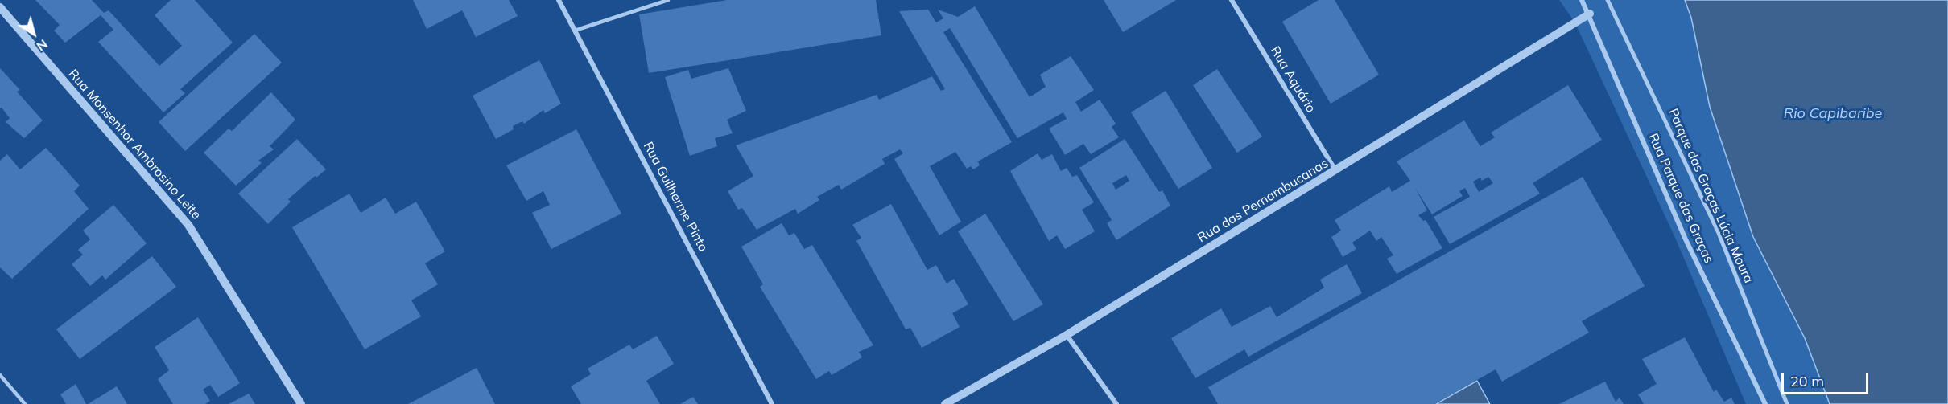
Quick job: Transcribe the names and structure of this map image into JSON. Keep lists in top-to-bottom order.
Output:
{
  "streets": {
    "street": [
      "Rua Aquário",
      "Rua Monsenhor Ambrosino Leite",
      "Parque das Graças Lúcia Moura",
      "Rua Guilherme Pinto",
      "Rua Parque das Graças",
      "Rua das Pernambucanas"
    ]
  },
  "crossings": [
    ["Rua Aquário", "Rua das Pernambucanas"],
    ["Rua Parque das Graças", "Rua das Pernambucanas"]
  ],
  "water": ["Rio Capibaribe"],
  "scale_bar": "20 m",
  "north": "bottom right"
}
